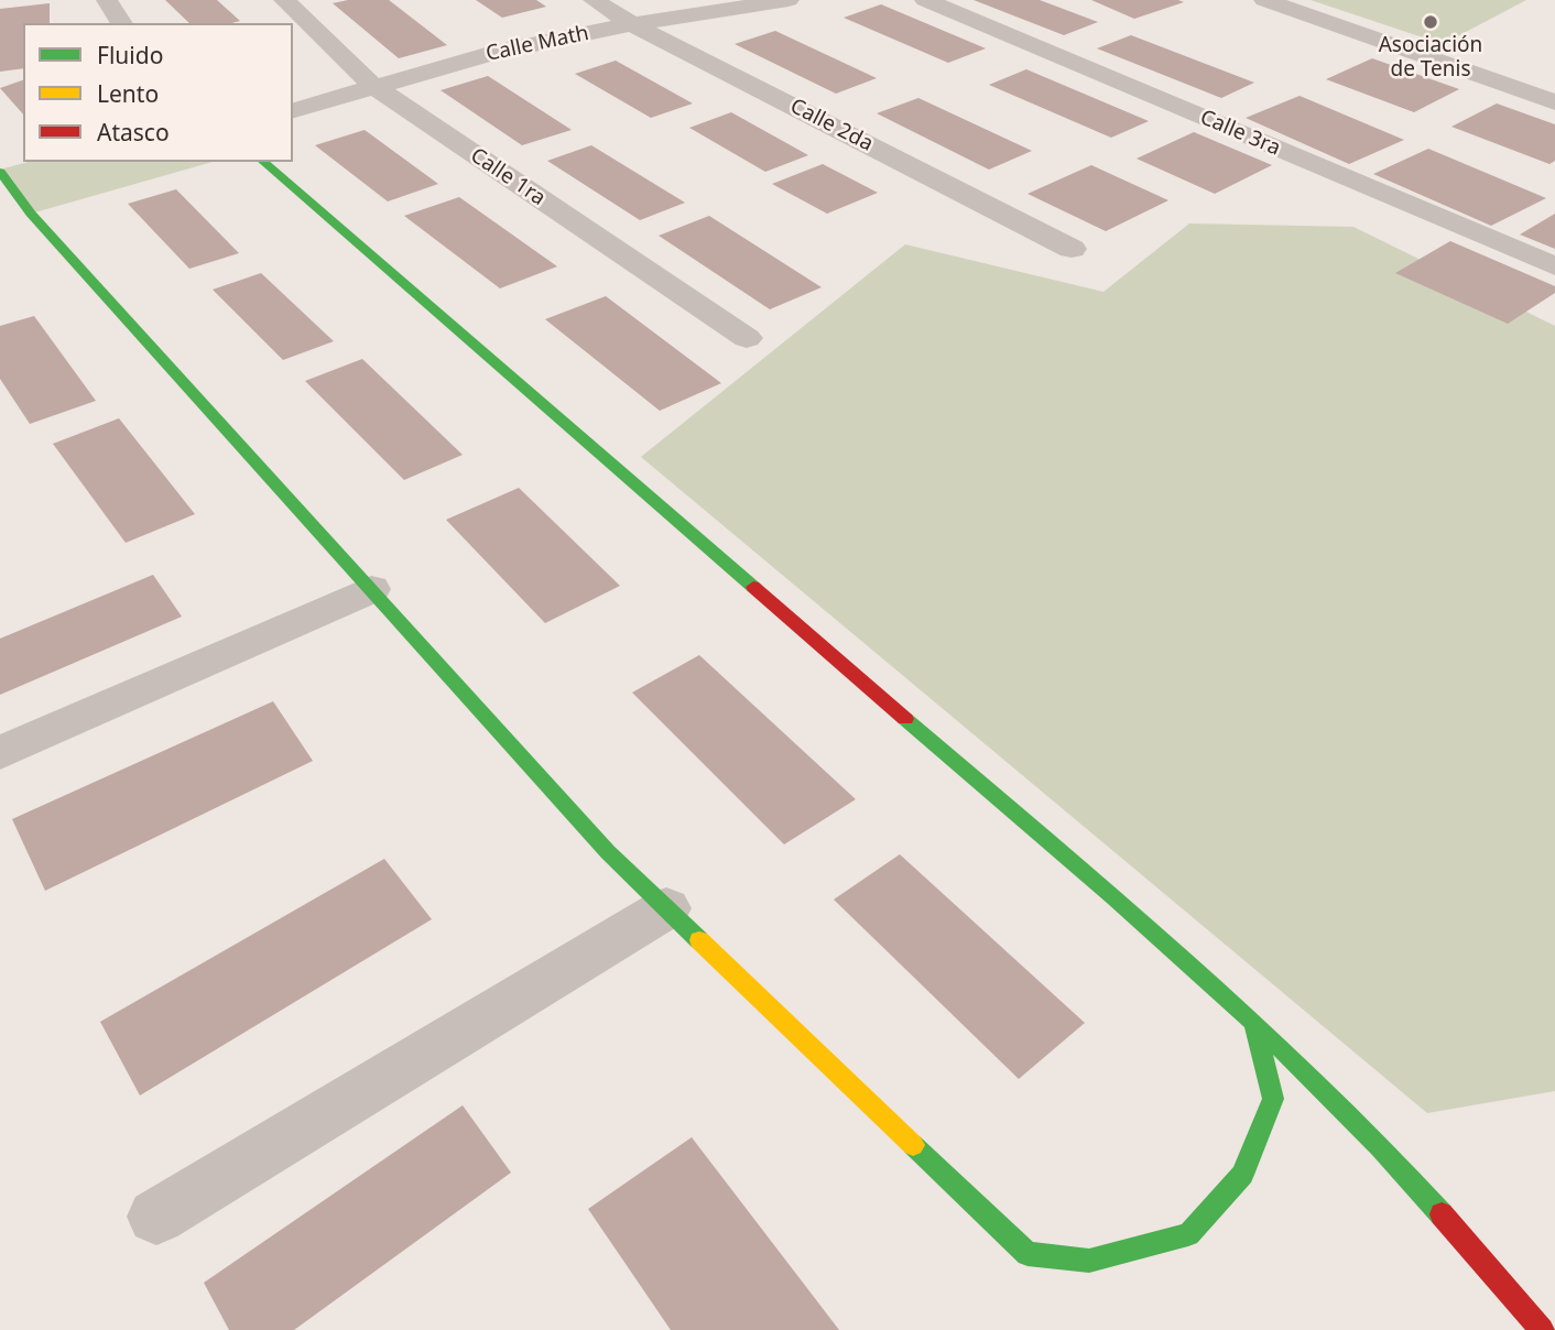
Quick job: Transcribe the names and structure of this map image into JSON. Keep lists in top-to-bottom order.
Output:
{
  "streets": {
    "street": [
      "Calle Math",
      "Calle 2da",
      "Calle 3ra",
      "Calle 1ra"
    ]
  },
  "crossings": [
    ["Calle Math", "Calle 2da"],
    ["Calle Math", "Calle 1ra"]
  ],
  "places": ["Asociación de Tenis"],
  "legend": ["Fluido", "Lento", "Atasco"]
}
